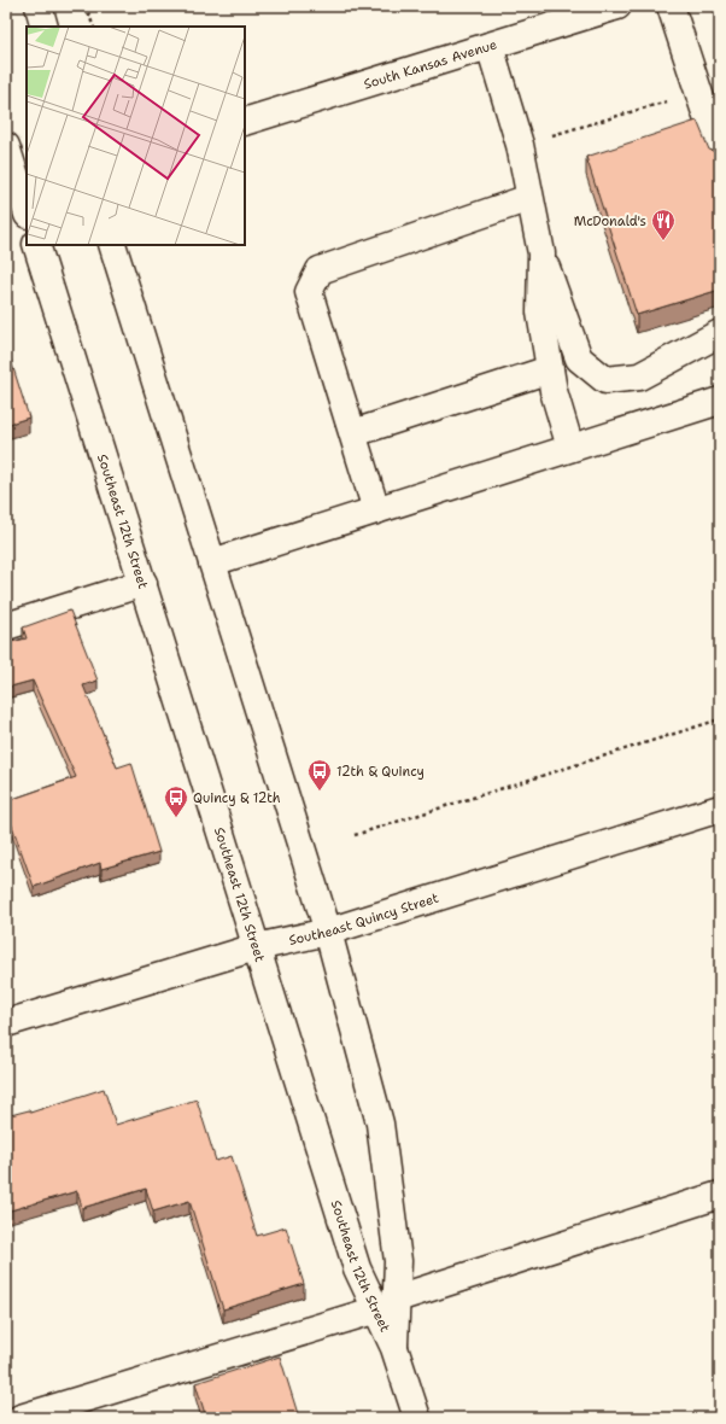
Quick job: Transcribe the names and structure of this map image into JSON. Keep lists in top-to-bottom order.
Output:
{
  "streets": {
    "street": ["South Kansas Avenue", "Southeast 12th Street", "Southeast Quincy Street"]
  },
  "crossings": [
    ["Southeast 12th Street", "Southeast Quincy Street"]
  ],
  "places": {
    "restaurant": ["McDonald's"],
    "bus stop": ["12th & Quincy", "Quincy & 12th"]
  }
}
